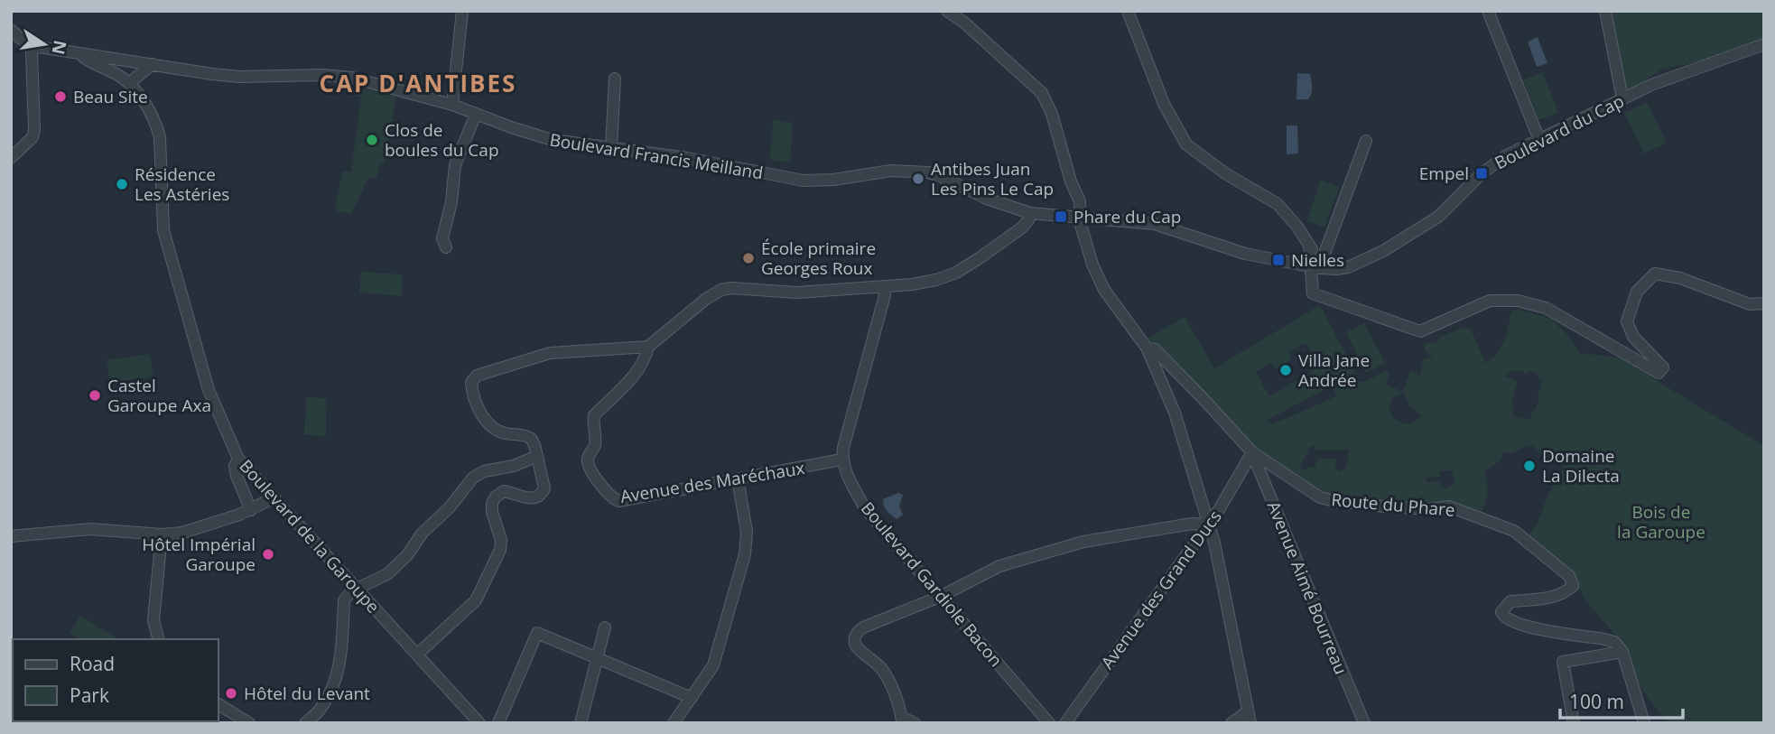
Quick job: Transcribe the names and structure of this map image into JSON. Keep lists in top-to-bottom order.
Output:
{
  "streets": {
    "street": [
      "Boulevard du Cap",
      "Boulevard Francis Meilland",
      "Avenue des Maréchaux",
      "Route du Phare",
      "Boulevard de la Garoupe",
      "Boulevard Gardiole Bacon",
      "Avenue Aimé Bourreau",
      "Avenue des Grand Ducs"
    ]
  },
  "crossings": [
    ["Boulevard du Cap", "Boulevard Francis Meilland"],
    ["Boulevard Francis Meilland", "Boulevard de la Garoupe"],
    ["Avenue des Maréchaux", "Boulevard Gardiole Bacon"],
    ["Route du Phare", "Avenue Aimé Bourreau"],
    ["Route du Phare", "Avenue des Grand Ducs"],
    ["Avenue Aimé Bourreau", "Avenue des Grand Ducs"]
  ],
  "districts": ["CAP D'ANTIBES"],
  "parks": ["Bois de la Garoupe"],
  "places": {
    "other": [
      "Beau Site",
      "Clos de boules du Cap",
      "Antibes Juan Les Pins Le Cap",
      "Résidence Les Astéries",
      "École primaire Georges Roux",
      "Villa Jane Andrée",
      "Castel Garoupe Axa",
      "Domaine La Dilecta",
      "Hôtel Impérial Garoupe",
      "Hôtel du Levant"
    ],
    "transit": ["Empel", "Phare du Cap", "Nielles"]
  },
  "legend": ["Road", "Park"],
  "scale_bar": "100 m",
  "north": "right"
}
